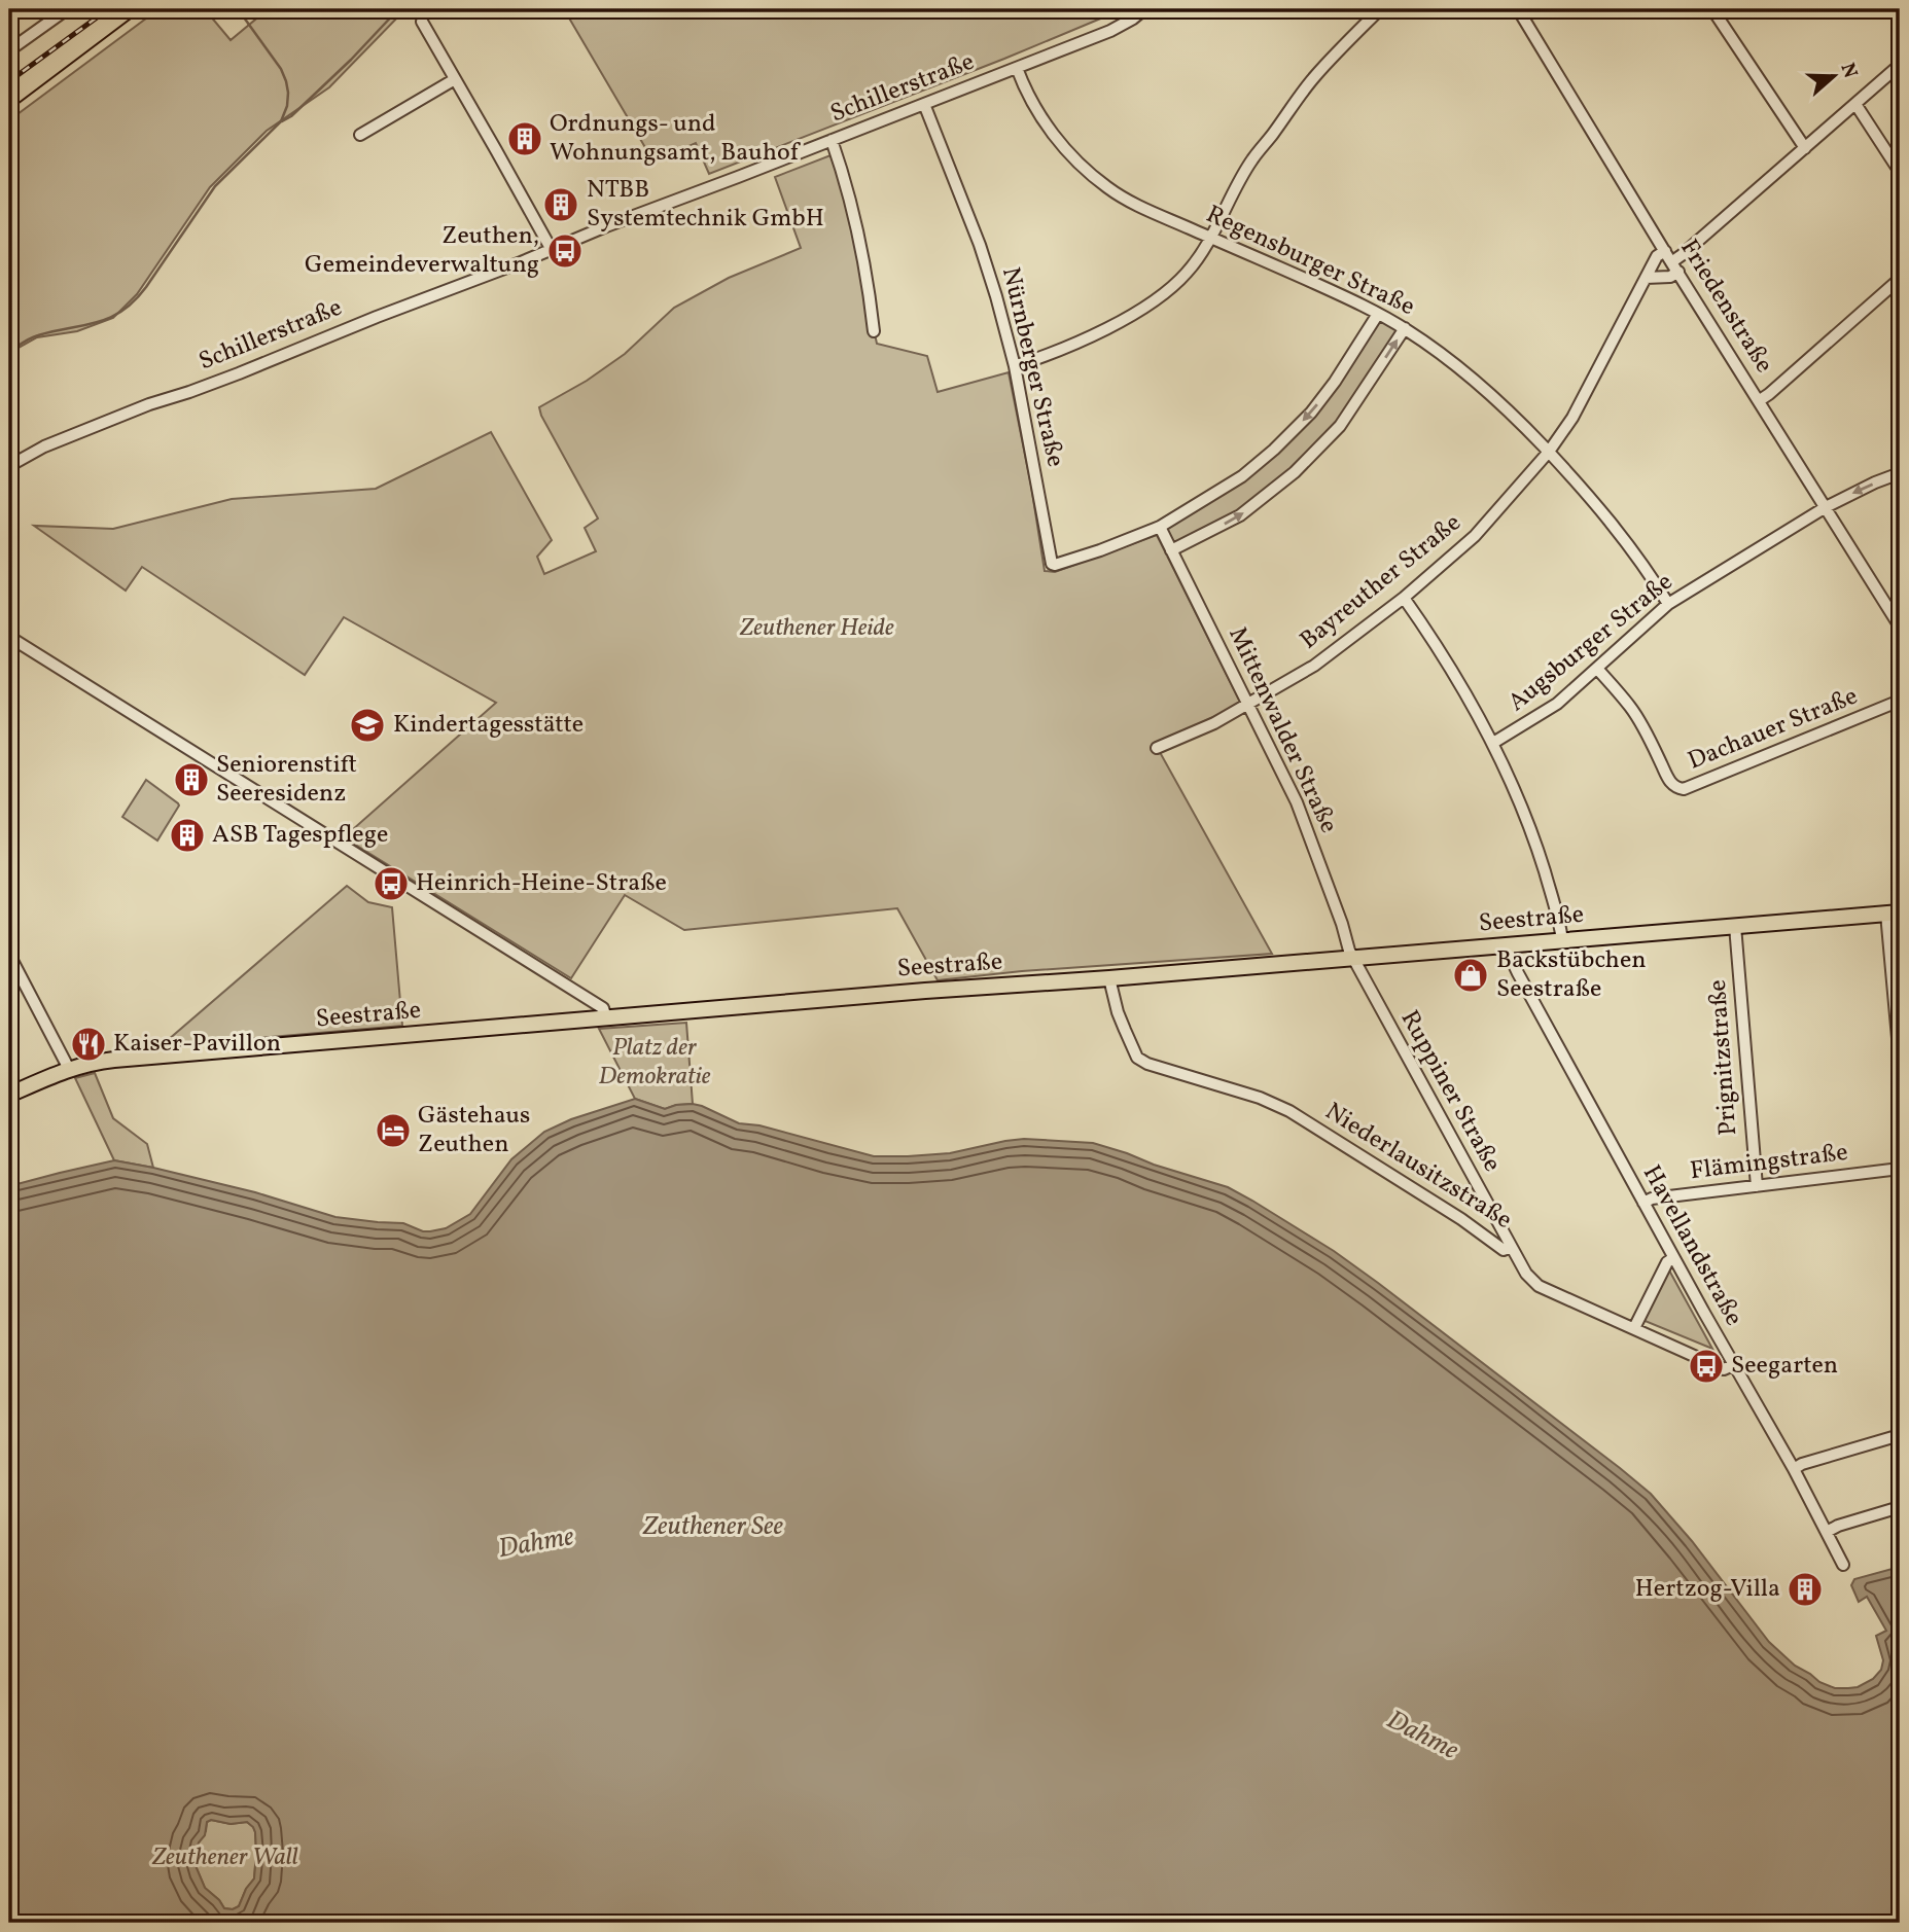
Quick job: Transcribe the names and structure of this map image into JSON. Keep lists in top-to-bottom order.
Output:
{
  "streets": {
    "main road": ["Seestraße"],
    "street": [
      "Schillerstraße",
      "Regensburger Straße",
      "Friedenstraße",
      "Nürnberger Straße",
      "Bayreuther Straße",
      "Augsburger Straße",
      "Dachauer Straße",
      "Mittenwalder Straße",
      "Prignitzstraße",
      "Ruppiner Straße",
      "Flämingstraße",
      "Niederlausitzstraße",
      "Havellandstraße"
    ]
  },
  "crossings": [
    ["Schillerstraße", "Regensburger Straße"],
    ["Schillerstraße", "Nürnberger Straße"],
    ["Regensburger Straße", "Bayreuther Straße"],
    ["Regensburger Straße", "Augsburger Straße"],
    ["Friedenstraße", "Bayreuther Straße"],
    ["Friedenstraße", "Augsburger Straße"],
    ["Nürnberger Straße", "Mittenwalder Straße"],
    ["Bayreuther Straße", "Mittenwalder Straße"],
    ["Augsburger Straße", "Dachauer Straße"],
    ["Mittenwalder Straße", "Seestraße"],
    ["Mittenwalder Straße", "Ruppiner Straße"],
    ["Seestraße", "Prignitzstraße"],
    ["Seestraße", "Ruppiner Straße"],
    ["Seestraße", "Niederlausitzstraße"],
    ["Seestraße", "Havellandstraße"],
    ["Prignitzstraße", "Flämingstraße"],
    ["Ruppiner Straße", "Niederlausitzstraße"],
    ["Flämingstraße", "Havellandstraße"],
    ["Niederlausitzstraße", "Havellandstraße"]
  ],
  "water": ["Zeuthener See", "Dahme"],
  "parks": ["Zeuthener Heide", "Platz der Demokratie", "Zeuthener Wall"],
  "places": {
    "building": [
      "Ordnungs- und Wohnungsamt, Bauhof",
      "NTBB Systemtechnik GmbH",
      "Seniorenstift Seeresidenz",
      "ASB Tagespflege",
      "Hertzog-Villa"
    ],
    "bus stop": ["Zeuthen, Gemeindeverwaltung", "Heinrich-Heine-Straße", "Seegarten"],
    "school or university": ["Kindertagesstätte"],
    "shop": ["Backstübchen Seestraße"],
    "restaurant": ["Kaiser-Pavillon"],
    "hotel": ["Gästehaus Zeuthen"]
  },
  "north": "right"
}
